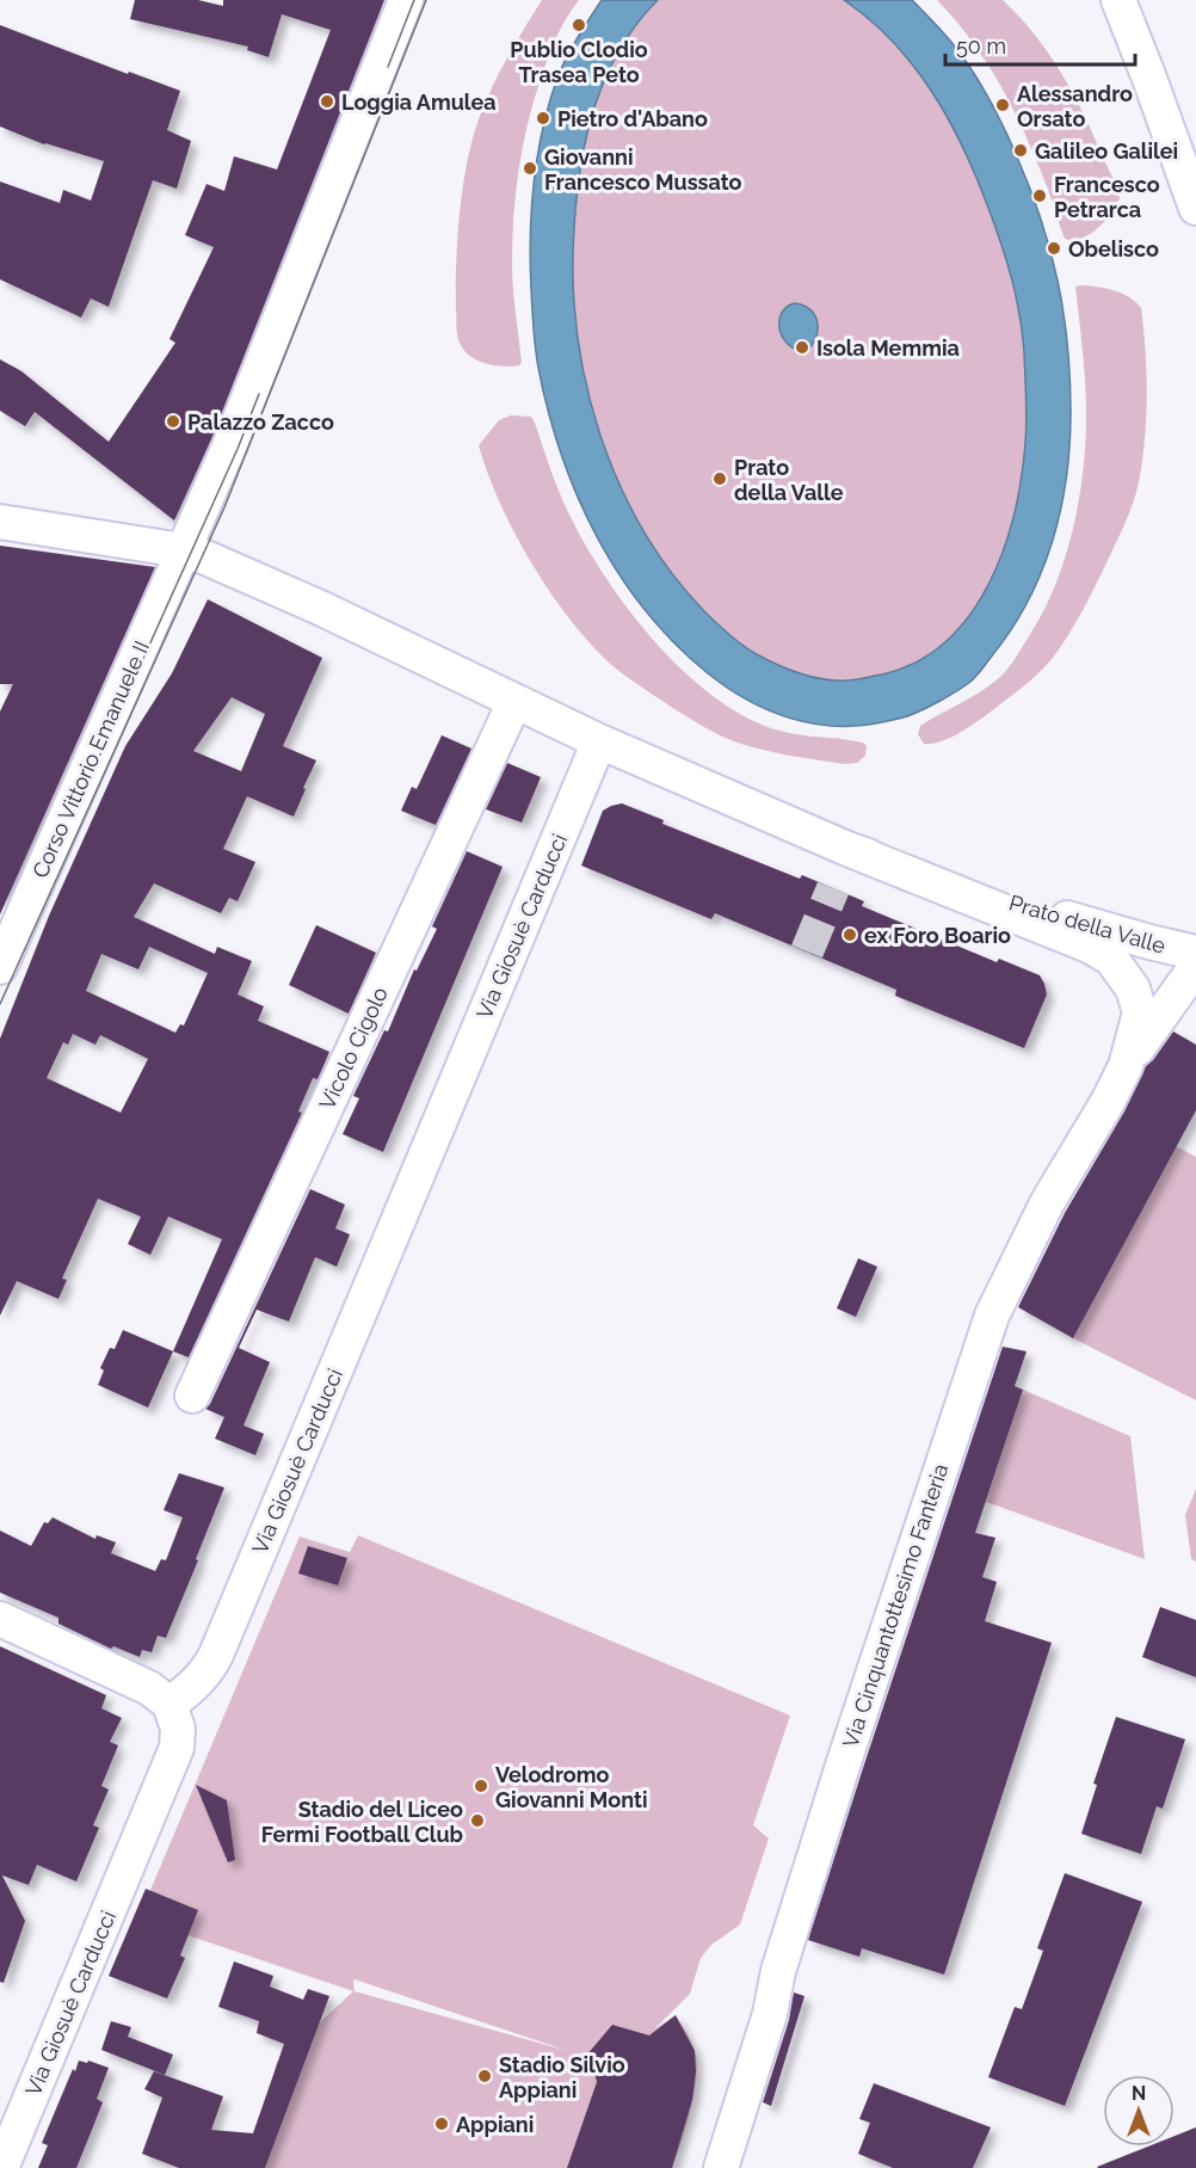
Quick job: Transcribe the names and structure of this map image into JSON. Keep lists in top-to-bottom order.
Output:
{
  "streets": {
    "street": [
      "Corso Vittorio Emanuele II",
      "Prato della Valle",
      "Via Giosuè Carducci",
      "Vicolo Cigolo",
      "Via Cinquantottesimo Fanteria"
    ]
  },
  "crossings": [
    ["Corso Vittorio Emanuele II", "Prato della Valle"],
    ["Prato della Valle", "Via Giosuè Carducci"],
    ["Prato della Valle", "Vicolo Cigolo"],
    ["Prato della Valle", "Via Cinquantottesimo Fanteria"]
  ],
  "places": [
    "Publio Clodio Trasea Peto",
    "Loggia Amulea",
    "Alessandro Orsato",
    "Pietro d'Abano",
    "Galileo Galilei",
    "Giovanni Francesco Mussato",
    "Francesco Petrarca",
    "Obelisco",
    "Isola Memmia",
    "Palazzo Zacco",
    "Prato della Valle",
    "ex Foro Boario",
    "Velodromo Giovanni Monti",
    "Stadio del Liceo Fermi Football Club",
    "Stadio Silvio Appiani",
    "Appiani"
  ],
  "scale_bar": "50 m",
  "north": "top"
}
